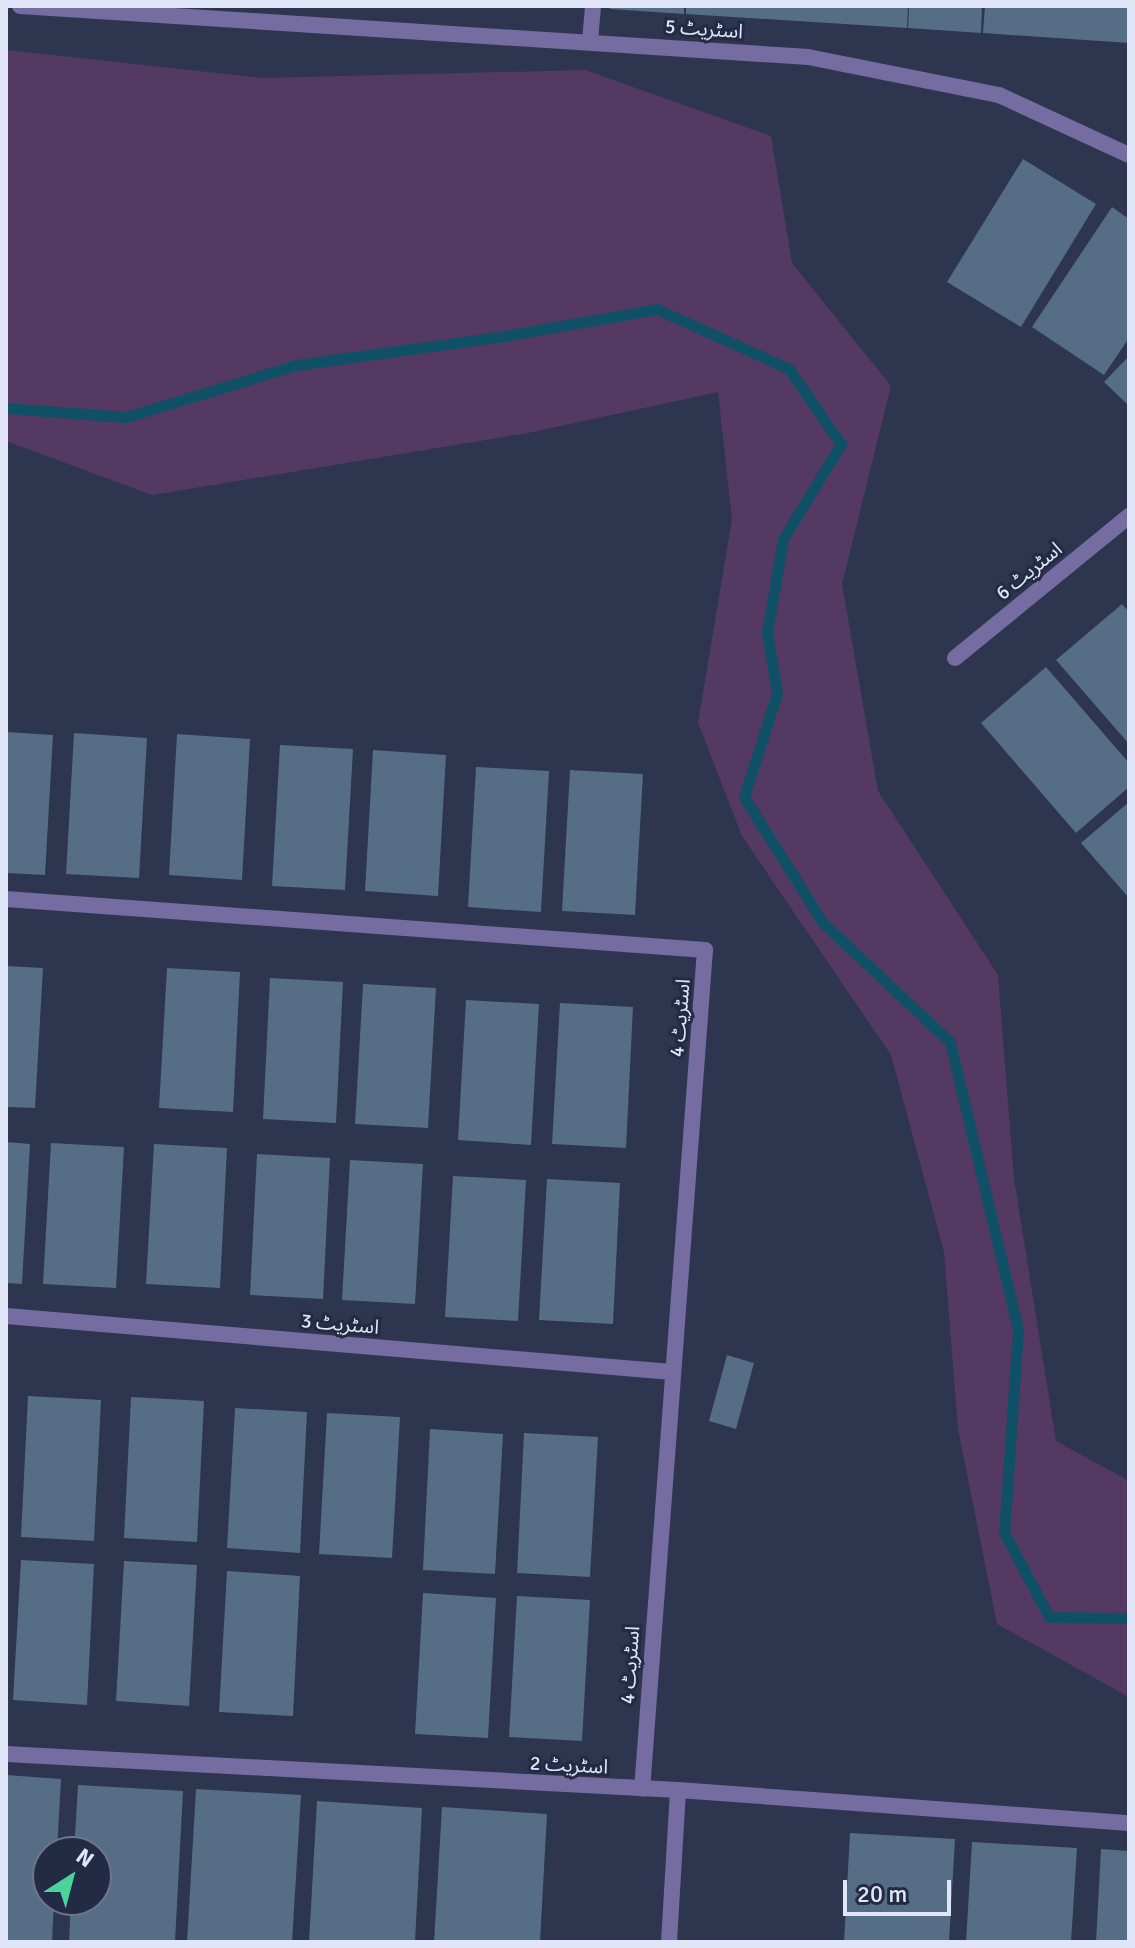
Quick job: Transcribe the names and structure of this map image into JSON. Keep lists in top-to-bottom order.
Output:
{
  "streets": {
    "street": [
      "اسٹریٹ 5",
      "اسٹریٹ 6",
      "اسٹریٹ 4",
      "اسٹریٹ 3",
      "اسٹریٹ 2"
    ]
  },
  "crossings": [
    ["اسٹریٹ 4", "اسٹریٹ 3"],
    ["اسٹریٹ 4", "اسٹریٹ 2"]
  ],
  "scale_bar": "20 m",
  "north": "top right"
}
